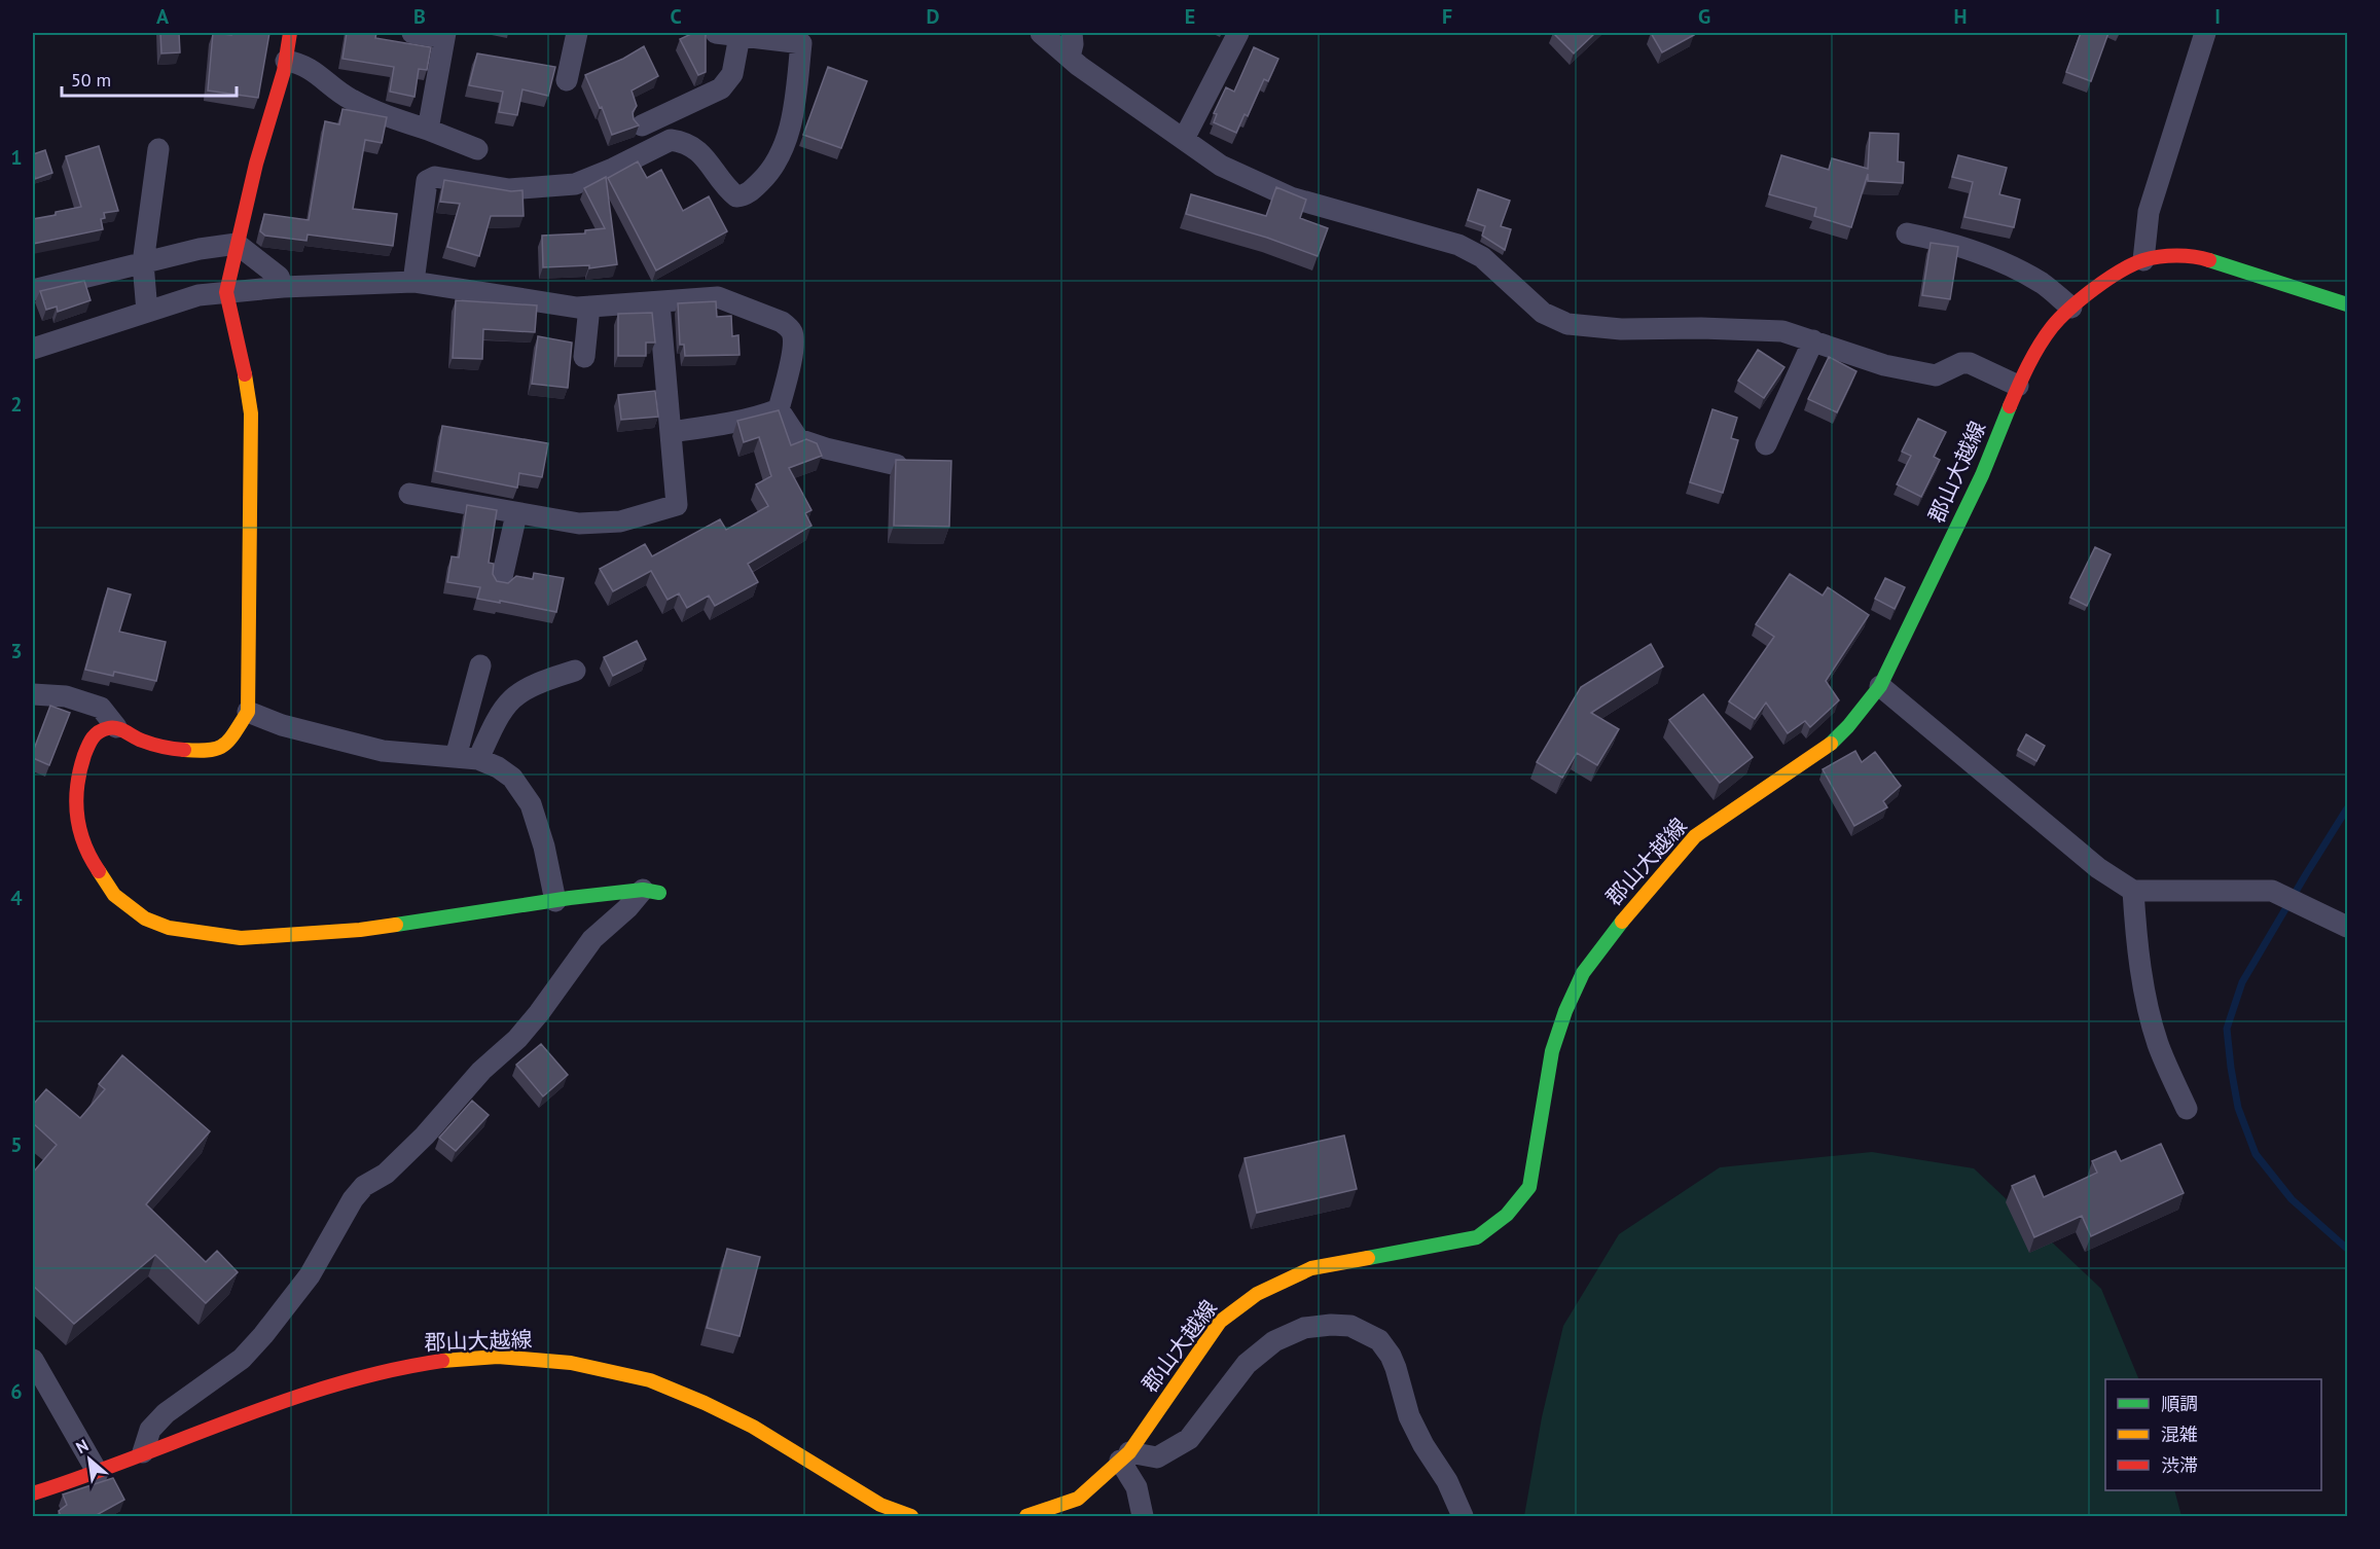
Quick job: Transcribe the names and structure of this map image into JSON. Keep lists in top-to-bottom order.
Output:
{
  "streets": {
    "main road": ["郡山大越線"]
  },
  "legend": ["順調", "混雑", "渋滞"],
  "scale_bar": "50 m",
  "north": "top left",
  "grid": {
    "columns": [
      "A",
      "B",
      "C",
      "D",
      "E",
      "F",
      "G",
      "H",
      "I"
    ],
    "rows": [
      "1",
      "2",
      "3",
      "4",
      "5",
      "6"
    ]
  }
}
